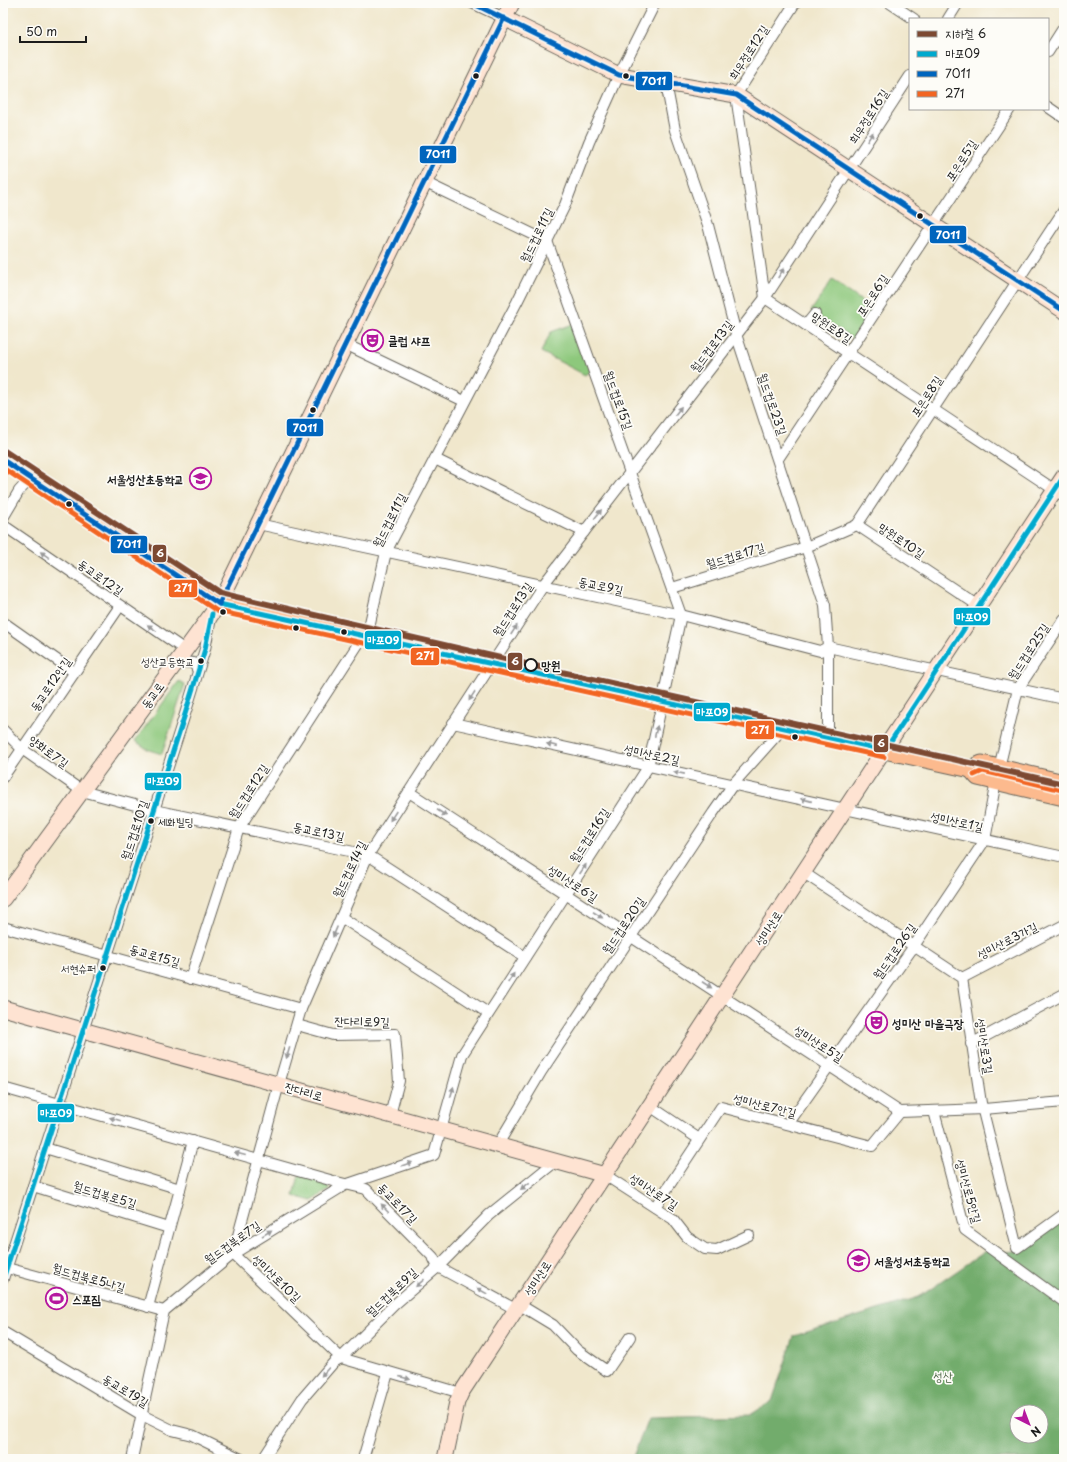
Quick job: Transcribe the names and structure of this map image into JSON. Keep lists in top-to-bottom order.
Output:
{
  "streets": {
    "street": [
      "희우정로12길",
      "희우정로16길",
      "포은로5길",
      "월드컵로11길",
      "포은로6길",
      "망원로8길",
      "월드컵로13길",
      "포은로8길",
      "월드컵로15길",
      "월드컵로23길",
      "망원로10길",
      "월드컵로17길",
      "동교로12길",
      "동교로9길",
      "월드컵로25길",
      "동교로12안길",
      "동교로",
      "양화로7길",
      "성미산로2길",
      "월드컵로12길",
      "성미산로1길",
      "월드컵로10길",
      "동교로13길",
      "월드컵로16길",
      "월드컵로14길",
      "성미산로6길",
      "월드컵로20길",
      "성미산로",
      "성미산로3가길",
      "월드컵로26길",
      "동교로15길",
      "잔다리로9길",
      "성미산로5길",
      "성미산로3길",
      "잔다리로",
      "성미산로7안길",
      "성미산로7길",
      "성미산로5안길",
      "월드컵북로5길",
      "동교로17길",
      "월드컵북로7길",
      "월드컵북로5나길",
      "성미산로10길",
      "월드컵북로9길",
      "동교로19길"
    ]
  },
  "crossings": [
    ["희우정로16길", "월드컵로13길"],
    ["포은로5길", "포은로6길"],
    ["월드컵로11길", "월드컵로15길"],
    ["월드컵로11길", "동교로9길"],
    ["월드컵로11길", "월드컵로12길"],
    ["포은로6길", "망원로8길"],
    ["포은로6길", "월드컵로23길"],
    ["망원로8길", "월드컵로13길"],
    ["망원로8길", "포은로8길"],
    ["망원로8길", "성미산로"],
    ["월드컵로13길", "월드컵로15길"],
    ["월드컵로13길", "월드컵로23길"],
    ["월드컵로13길", "동교로9길"],
    ["월드컵로13길", "월드컵로14길"],
    ["포은로8길", "망원로10길"],
    ["월드컵로15길", "월드컵로17길"],
    ["월드컵로15길", "동교로9길"],
    ["월드컵로23길", "월드컵로17길"],
    ["월드컵로23길", "동교로9길"],
    ["망원로10길", "성미산로"],
    ["동교로12길", "동교로12안길"],
    ["동교로12길", "동교로"],
    ["동교로9길", "월드컵로25길"],
    ["동교로9길", "동교로"],
    ["동교로9길", "성미산로"],
    ["월드컵로25길", "월드컵로26길"],
    ["동교로12안길", "양화로7길"],
    ["동교로", "양화로7길"],
    ["동교로", "월드컵로10길"],
    ["동교로", "동교로13길"],
    ["양화로7길", "동교로13길"],
    ["성미산로2길", "성미산로1길"],
    ["성미산로2길", "월드컵로16길"],
    ["성미산로2길", "월드컵로14길"],
    ["성미산로2길", "월드컵로20길"],
    ["성미산로2길", "성미산로"],
    ["월드컵로12길", "동교로13길"],
    ["월드컵로12길", "동교로15길"],
    ["성미산로1길", "성미산로"],
    ["성미산로1길", "월드컵로26길"],
    ["월드컵로10길", "동교로13길"],
    ["월드컵로10길", "동교로15길"],
    ["월드컵로10길", "잔다리로"],
    ["동교로13길", "월드컵로16길"],
    ["동교로13길", "월드컵로14길"],
    ["월드컵로16길", "성미산로6길"],
    ["월드컵로16길", "잔다리로"],
    ["월드컵로16길", "월드컵북로7길"],
    ["월드컵로14길", "성미산로6길"],
    ["월드컵로14길", "동교로15길"],
    ["월드컵로14길", "잔다리로9길"],
    ["월드컵로14길", "잔다리로"],
    ["월드컵로14길", "성미산로10길"],
    ["성미산로6길", "월드컵로20길"],
    ["성미산로6길", "성미산로"],
    ["성미산로6길", "성미산로5길"],
    ["월드컵로20길", "잔다리로"],
    ["성미산로", "성미산로5길"],
    ["성미산로", "잔다리로"],
    ["성미산로", "성미산로7길"],
    ["성미산로", "동교로17길"],
    ["성미산로", "성미산로10길"],
    ["성미산로3가길", "성미산로3길"],
    ["월드컵로26길", "성미산로5길"],
    ["월드컵로26길", "성미산로7안길"],
    ["잔다리로9길", "잔다리로"],
    ["성미산로5길", "성미산로7안길"],
    ["잔다리로", "성미산로7길"],
    ["잔다리로", "월드컵북로7길"],
    ["잔다리로", "성미산로10길"],
    ["잔다리로", "월드컵북로9길"],
    ["성미산로7안길", "성미산로7길"],
    ["동교로17길", "월드컵북로7길"],
    ["동교로17길", "성미산로10길"],
    ["동교로17길", "월드컵북로9길"],
    ["월드컵북로7길", "월드컵북로5나길"],
    ["월드컵북로7길", "성미산로10길"],
    ["성미산로10길", "월드컵북로9길"]
  ],
  "one_way": [
    "희우정로16길",
    "월드컵로13길",
    "성미산로2길",
    "월드컵로16길",
    "월드컵로14길",
    "성미산로6길",
    "월드컵북로7길",
    "월드컵북로9길"
  ],
  "parks": ["성산"],
  "places": {
    "theatre": ["클럽 샤프", "성미산 마을극장"],
    "school or university": ["서울성산초등학교", "서울성서초등학교"],
    "other": [
      "성산교등학교",
      "망원",
      "세화빌딩",
      "서현슈퍼"
    ],
    "sports": ["스포짐"]
  },
  "lines": [
    "transit line 7011",
    "metro line 6",
    "transit line 271",
    "transit line 마포09"
  ],
  "legend": [
    "지하철 6",
    "마포09",
    "7011",
    "271"
  ],
  "scale_bar": "50 m",
  "north": "bottom right"
}
